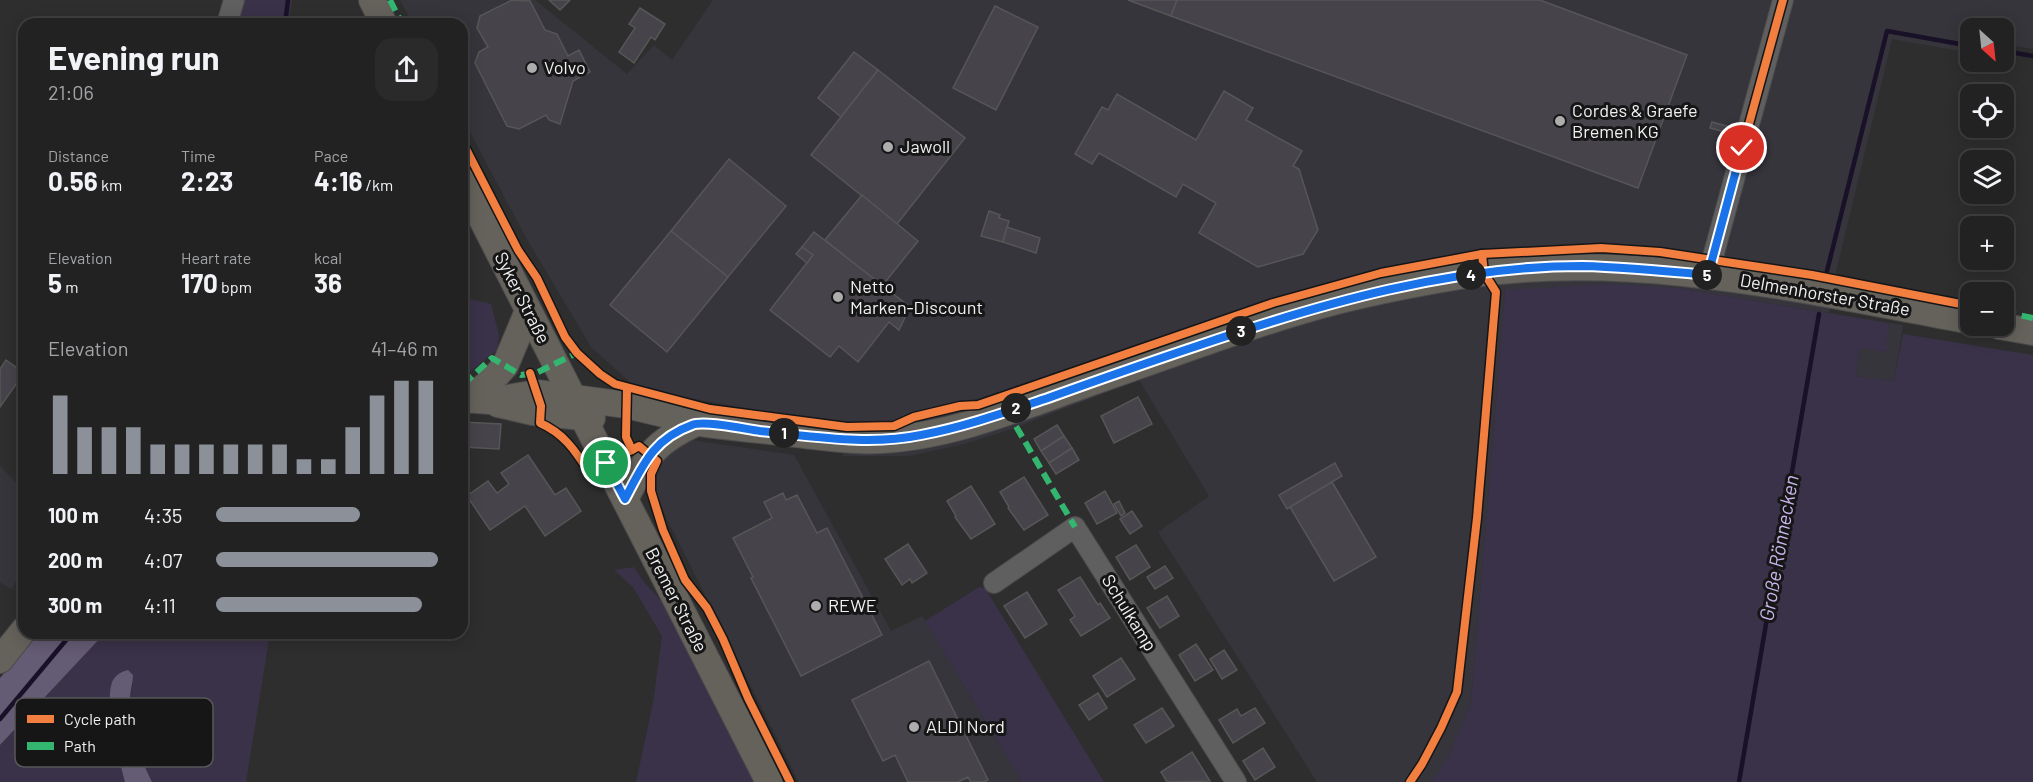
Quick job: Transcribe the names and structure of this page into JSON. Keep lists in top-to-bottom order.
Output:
{
  "streets": {
    "main road": ["Delmenhorster Straße", "Syker Straße", "Bremer Straße"],
    "street": ["Schulkamp"]
  },
  "crossings": [
    ["Delmenhorster Straße", "Syker Straße"],
    ["Delmenhorster Straße", "Bremer Straße"],
    ["Syker Straße", "Bremer Straße"]
  ],
  "water": ["Große Rönnecken"],
  "places": [
    "Volvo",
    "Cordes & Graefe Bremen KG",
    "Jawoll",
    "Netto Marken-Discount",
    "REWE",
    "ALDI Nord"
  ],
  "legend": ["Cycle path", "Path"],
  "north": "bottom right",
  "page": {
    "map_buttons": ["+", "−"],
    "heading": ["Evening run", "21:06"],
    "stats": [
      ["Distance", "0.56 km"],
      ["Time", "2:23"],
      ["Pace", "4:16 /km"],
      ["Elevation", "5 m"],
      ["Heart rate", "170 bpm"],
      ["kcal", "36"]
    ],
    "pins": [
      "4",
      "5",
      "3",
      "2",
      "1"
    ],
    "chart": ["Elevation", "41–46 m"],
    "list": [
      {
        "name": "100 m",
        "note": "4:35"
      },
      {
        "name": "200 m",
        "note": "4:07"
      },
      {
        "name": "300 m",
        "note": "4:11"
      }
    ]
  }
}
